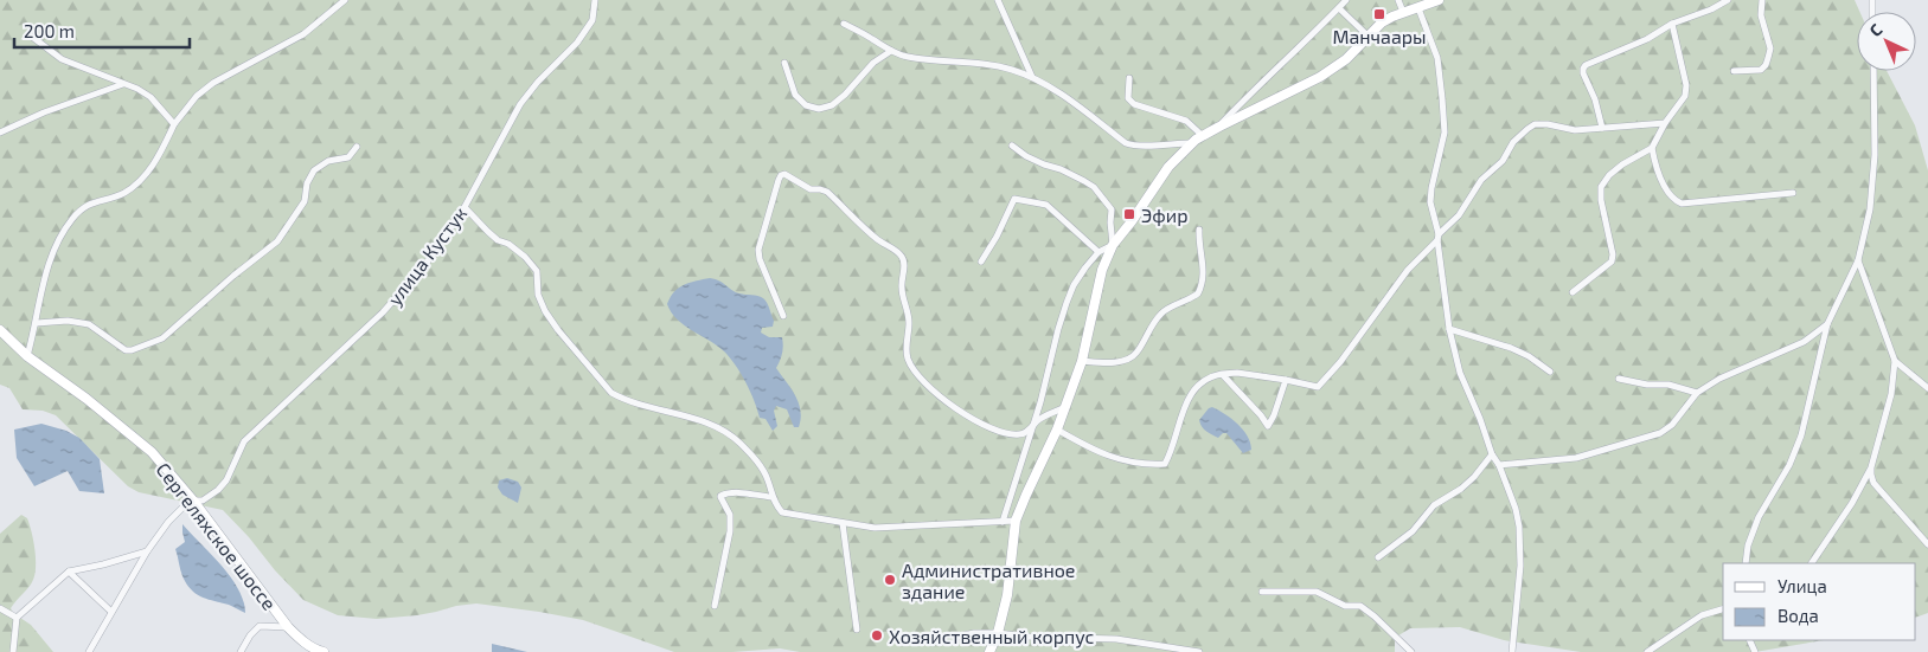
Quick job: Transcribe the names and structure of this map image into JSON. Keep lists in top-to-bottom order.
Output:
{
  "streets": {
    "main road": ["Сергеляхское шоссе"],
    "street": ["улица Кустук"]
  },
  "crossings": [
    ["улица Кустук", "Сергеляхское шоссе"]
  ],
  "places": {
    "transit": ["Манчаары", "Эфир"],
    "other": ["Административное здание", "Хозяйственный корпус"]
  },
  "legend": ["Улица", "Вода"],
  "scale_bar": "200 m",
  "north": "top left"
}
